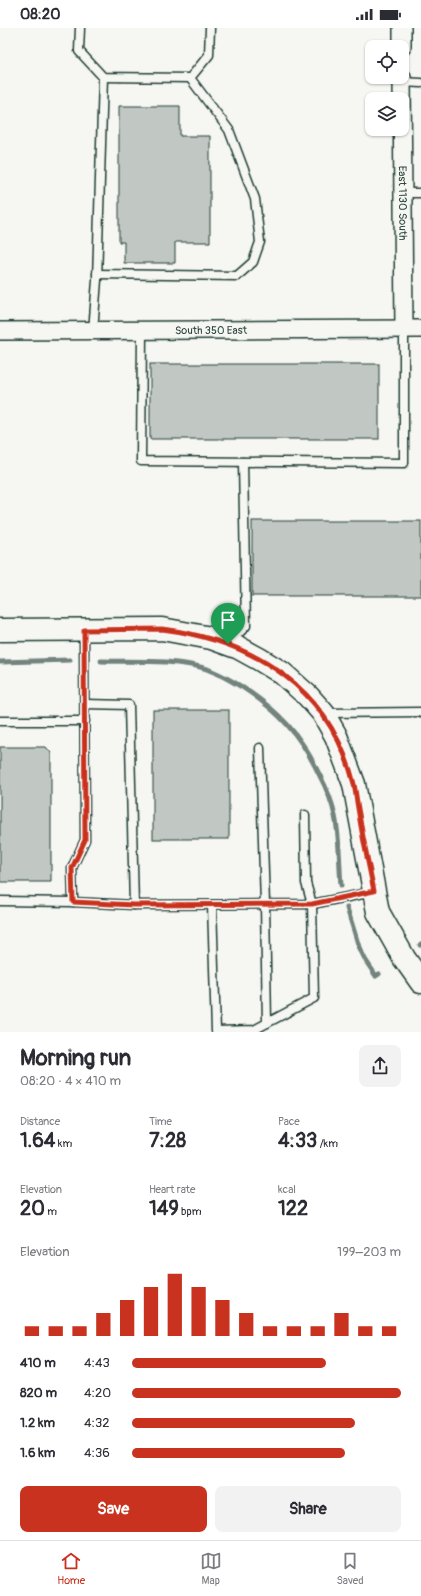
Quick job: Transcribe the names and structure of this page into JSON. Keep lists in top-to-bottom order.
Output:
{
  "streets": {
    "street": ["East 1130 South", "South 350 East"]
  },
  "crossings": [
    ["East 1130 South", "South 350 East"]
  ],
  "page": {
    "status": "08:20",
    "heading": ["Morning run", "08:20 · 4 × 410 m"],
    "stats": [
      ["Distance", "1.64 km"],
      ["Time", "7:28"],
      ["Pace", "4:33 /km"],
      ["Elevation", "20 m"],
      ["Heart rate", "149 bpm"],
      ["kcal", "122"]
    ],
    "chart": ["Elevation", "199–203 m"],
    "list": [
      {
        "name": "410 m",
        "note": "4:43"
      },
      {
        "name": "820 m",
        "note": "4:20"
      },
      {
        "name": "1.2 km",
        "note": "4:32"
      },
      {
        "name": "1.6 km",
        "note": "4:36"
      }
    ],
    "buttons": ["Save", "Share"],
    "tabs": ["Home", "Map", "Saved"]
  }
}
